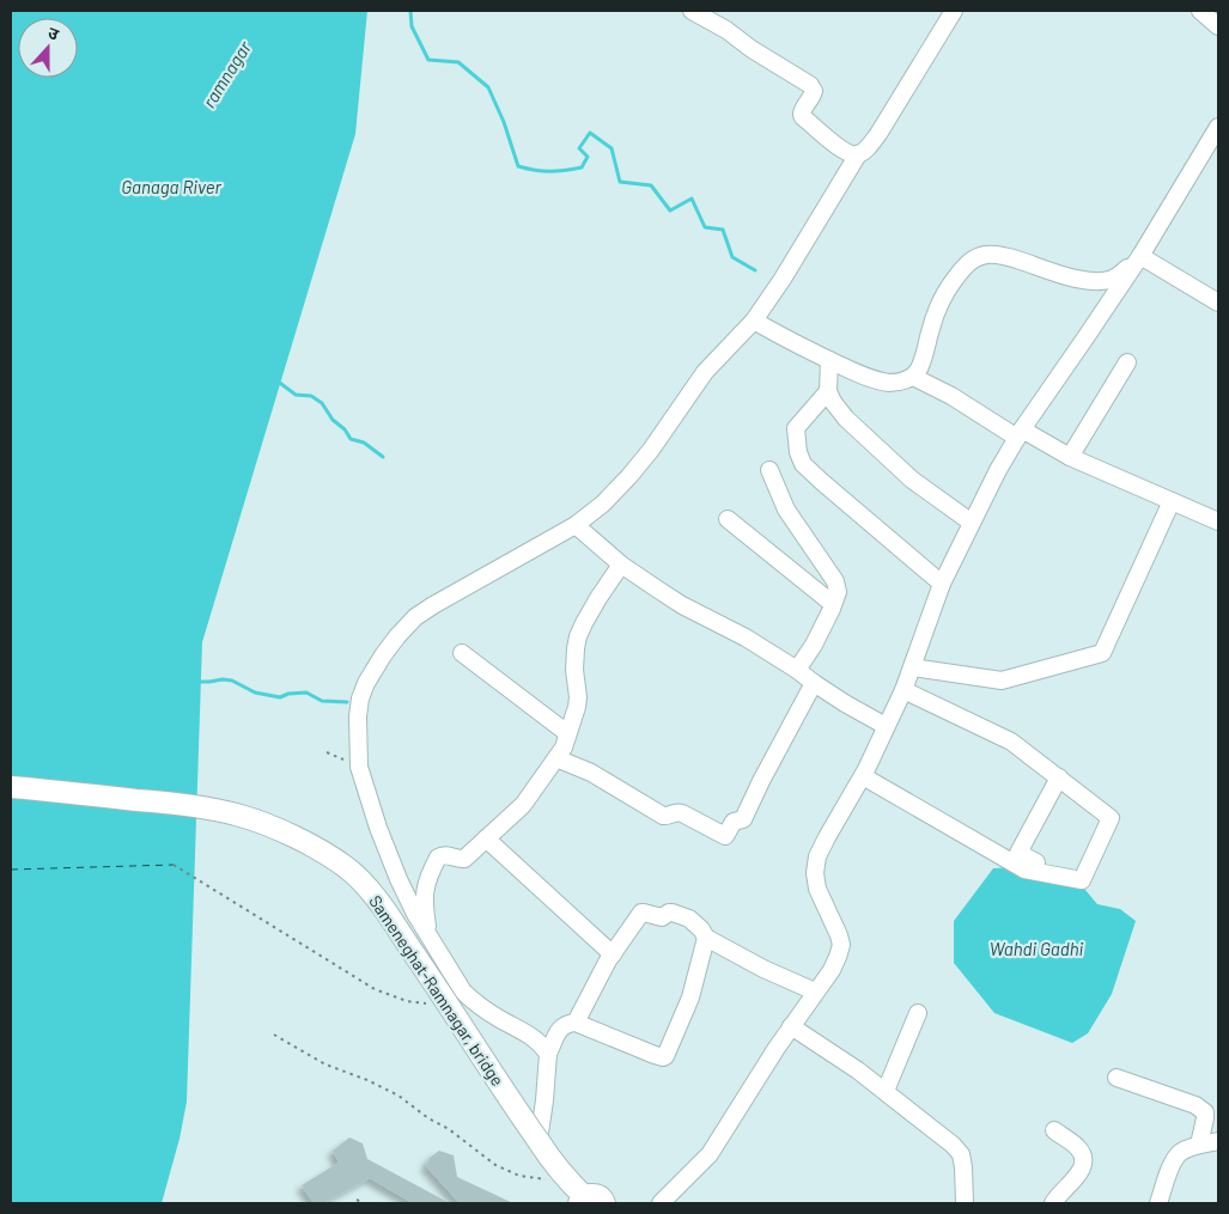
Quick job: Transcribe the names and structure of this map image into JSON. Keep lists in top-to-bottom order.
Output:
{
  "streets": {
    "main road": ["Sameneghat-Ramnagar, bridge"]
  },
  "water": ["ramnagar", "Ganaga River", "Wahdi Gadhi"],
  "north": "top"
}
